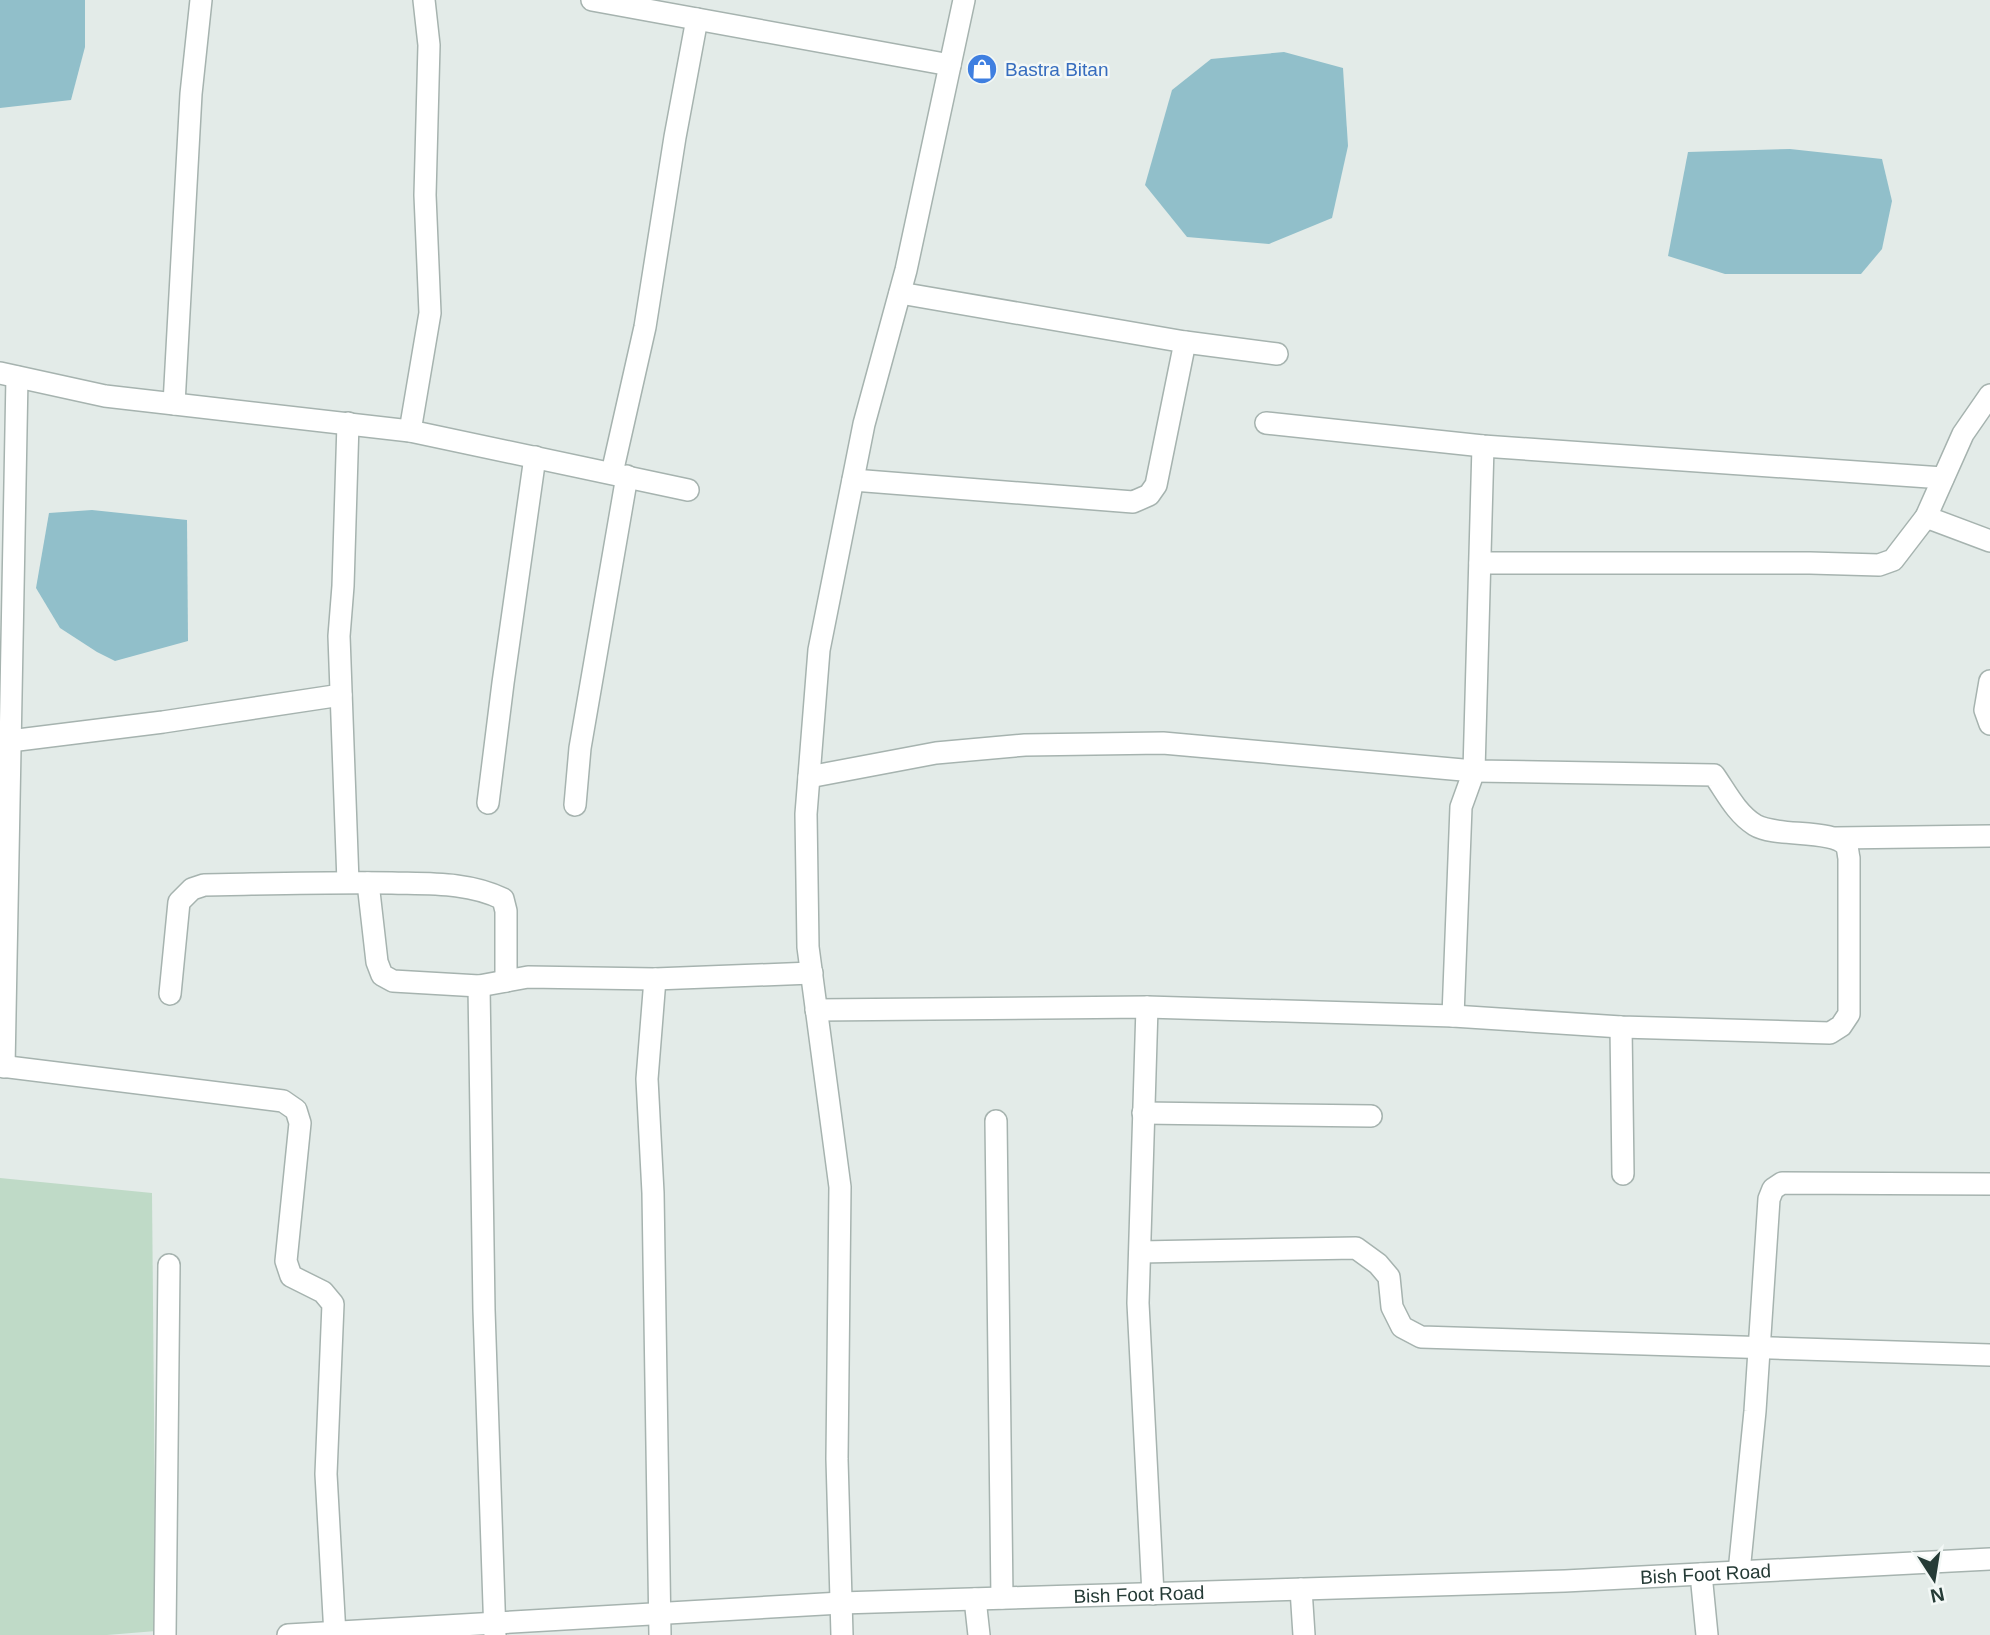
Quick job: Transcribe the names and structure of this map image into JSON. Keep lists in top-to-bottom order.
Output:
{
  "streets": {
    "street": ["Bish Foot Road"]
  },
  "places": {
    "shop": ["Bastra Bitan"]
  },
  "north": "bottom"
}
